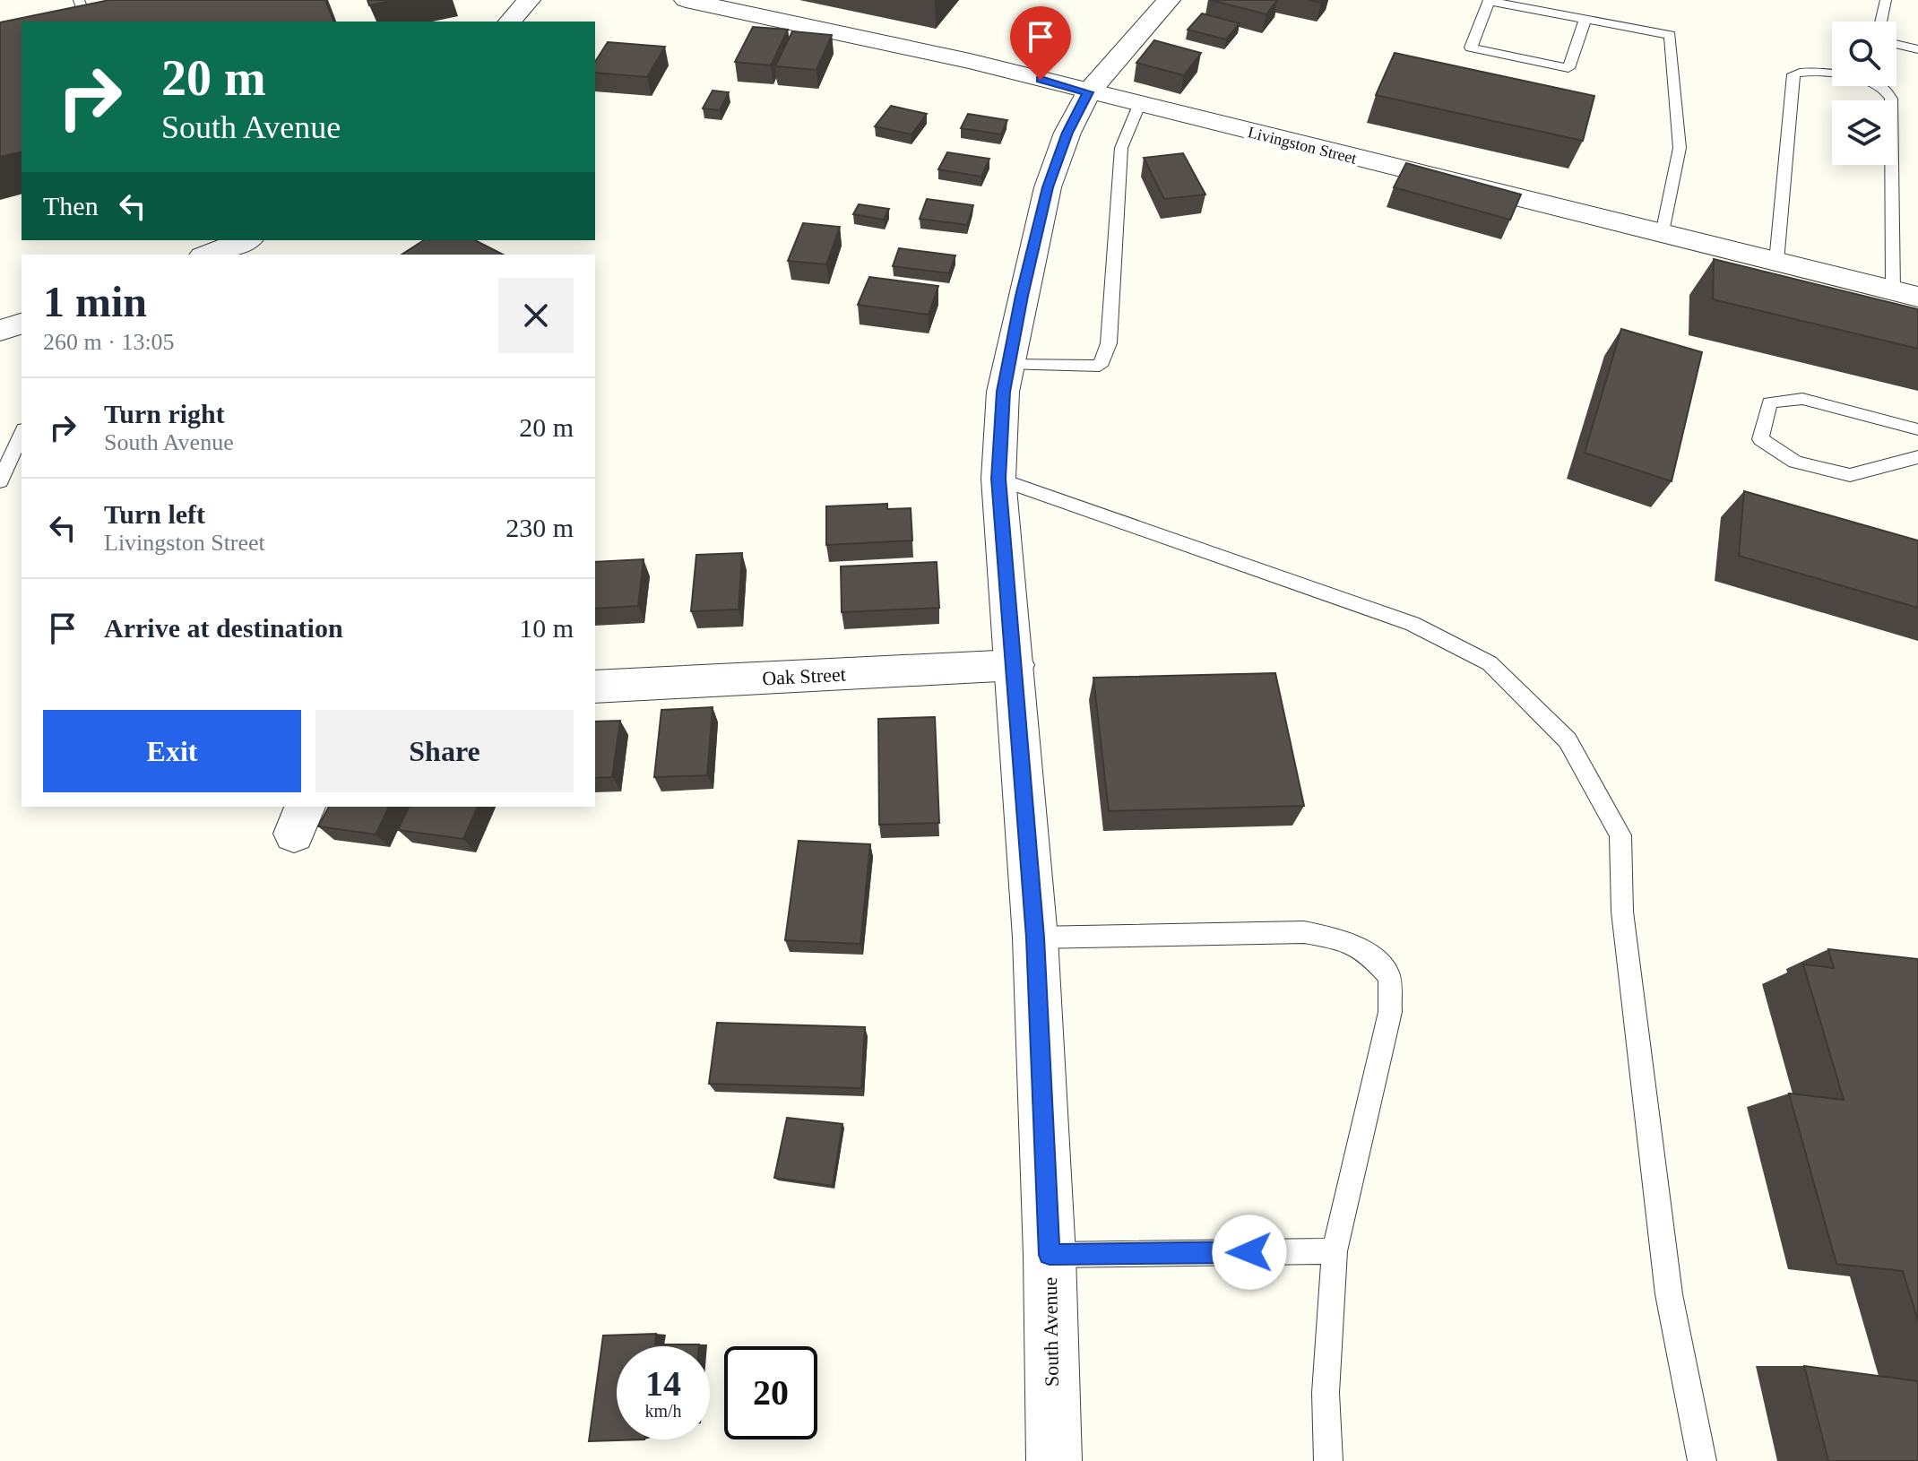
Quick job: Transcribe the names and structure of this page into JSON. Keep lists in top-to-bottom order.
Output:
{
  "streets": {
    "street": ["Livingston Street", "Oak Street", "South Avenue"]
  },
  "crossings": [
    ["Livingston Street", "South Avenue"],
    ["Oak Street", "South Avenue"]
  ],
  "page": {
    "turn": ["20 m", "South Avenue"],
    "then": "Then",
    "heading": ["1 min", "260 m · 13:05"],
    "list": [
      {
        "name": "Turn right",
        "note": "South Avenue",
        "value": "20 m"
      },
      {
        "name": "Turn left",
        "note": "Livingston Street",
        "value": "230 m"
      },
      {
        "name": "Arrive at destination",
        "value": "10 m"
      }
    ],
    "buttons": ["Exit", "Share"],
    "speed": "14 km/h",
    "limit": "20"
  }
}
